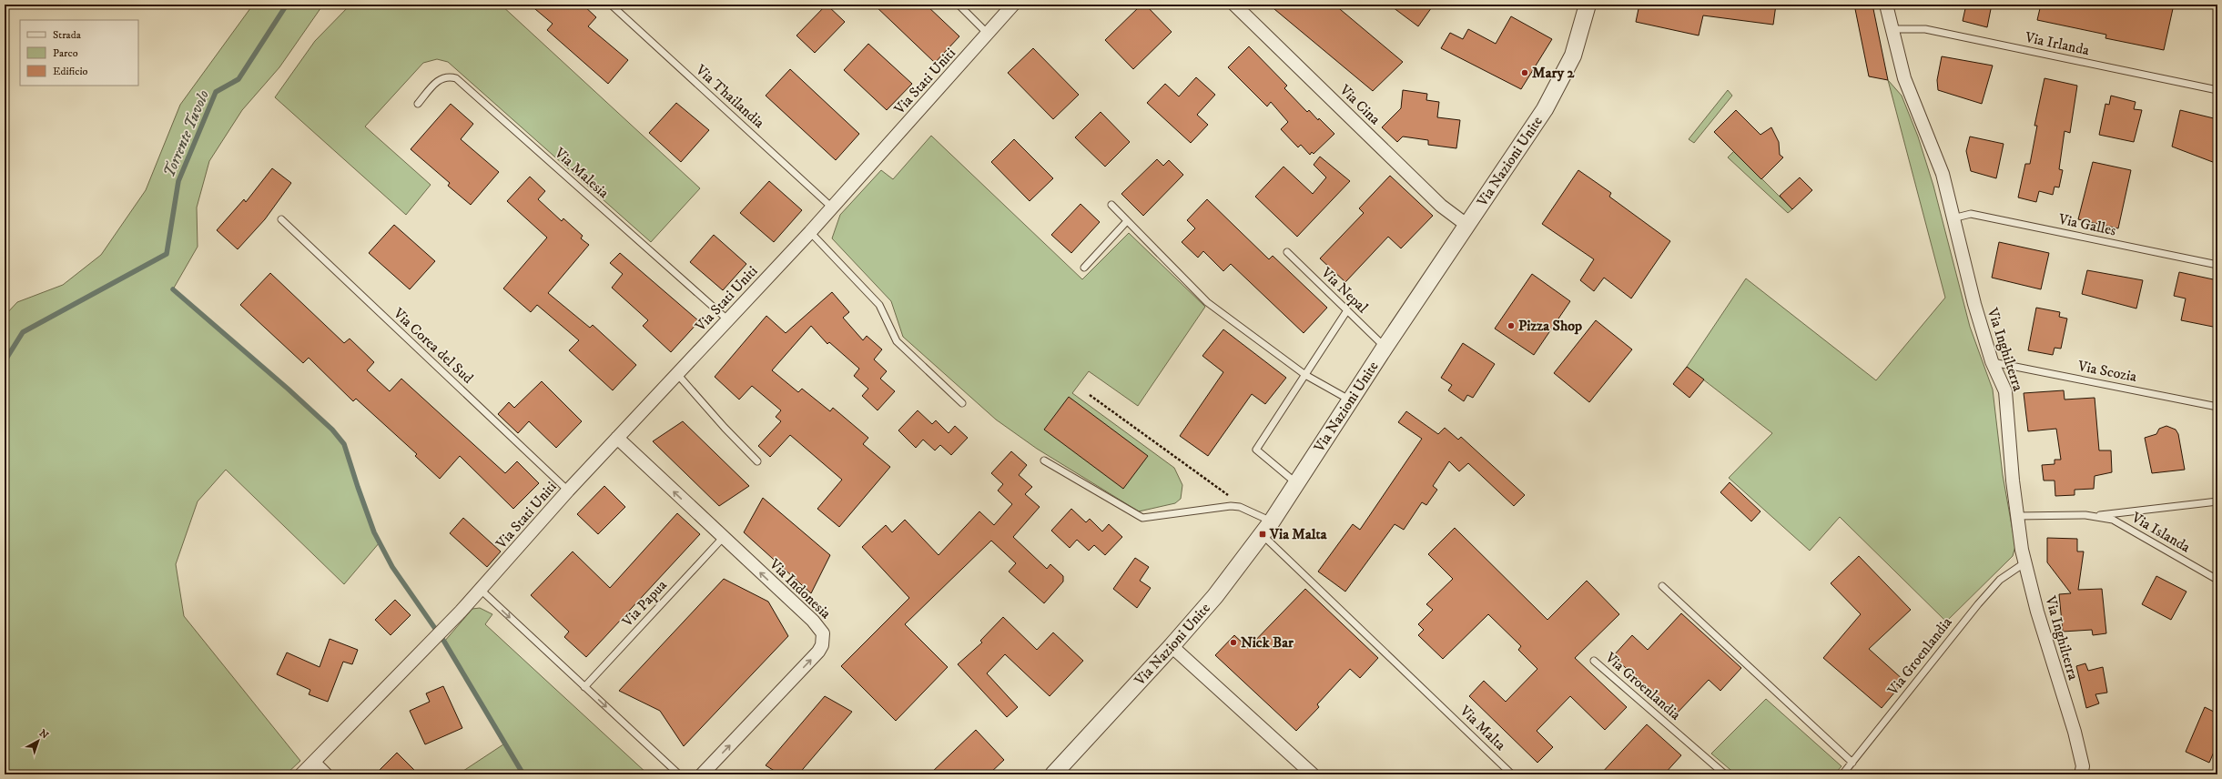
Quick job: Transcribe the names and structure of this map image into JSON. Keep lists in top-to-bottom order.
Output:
{
  "streets": {
    "street": [
      "Via Stati Uniti",
      "Via Cina",
      "Via Nazioni Unite",
      "Via Inghilterra",
      "Via Indonesia"
    ],
    "lane": [
      "Via Irlanda",
      "Via Thailandia",
      "Via Malesia",
      "Via Galles",
      "Via Nepal",
      "Via Corea del Sud",
      "Via Scozia",
      "Via Islanda",
      "Via Papua",
      "Via Groenlandia",
      "Via Malta"
    ]
  },
  "crossings": [
    ["Via Irlanda", "Via Inghilterra"],
    ["Via Stati Uniti", "Via Thailandia"],
    ["Via Stati Uniti", "Via Malesia"],
    ["Via Stati Uniti", "Via Corea del Sud"],
    ["Via Stati Uniti", "Via Indonesia"],
    ["Via Cina", "Via Nazioni Unite"],
    ["Via Nazioni Unite", "Via Nepal"],
    ["Via Nazioni Unite", "Via Malta"],
    ["Via Galles", "Via Inghilterra"],
    ["Via Inghilterra", "Via Scozia"],
    ["Via Inghilterra", "Via Islanda"],
    ["Via Inghilterra", "Via Groenlandia"],
    ["Via Indonesia", "Via Papua"]
  ],
  "water": ["Torrente Tuvolo"],
  "places": {
    "other": ["Mary 2", "Pizza Shop", "Nick Bar"],
    "transit": ["Via Malta"]
  },
  "legend": ["Strada", "Parco", "Edificio"],
  "north": "top right"
}
